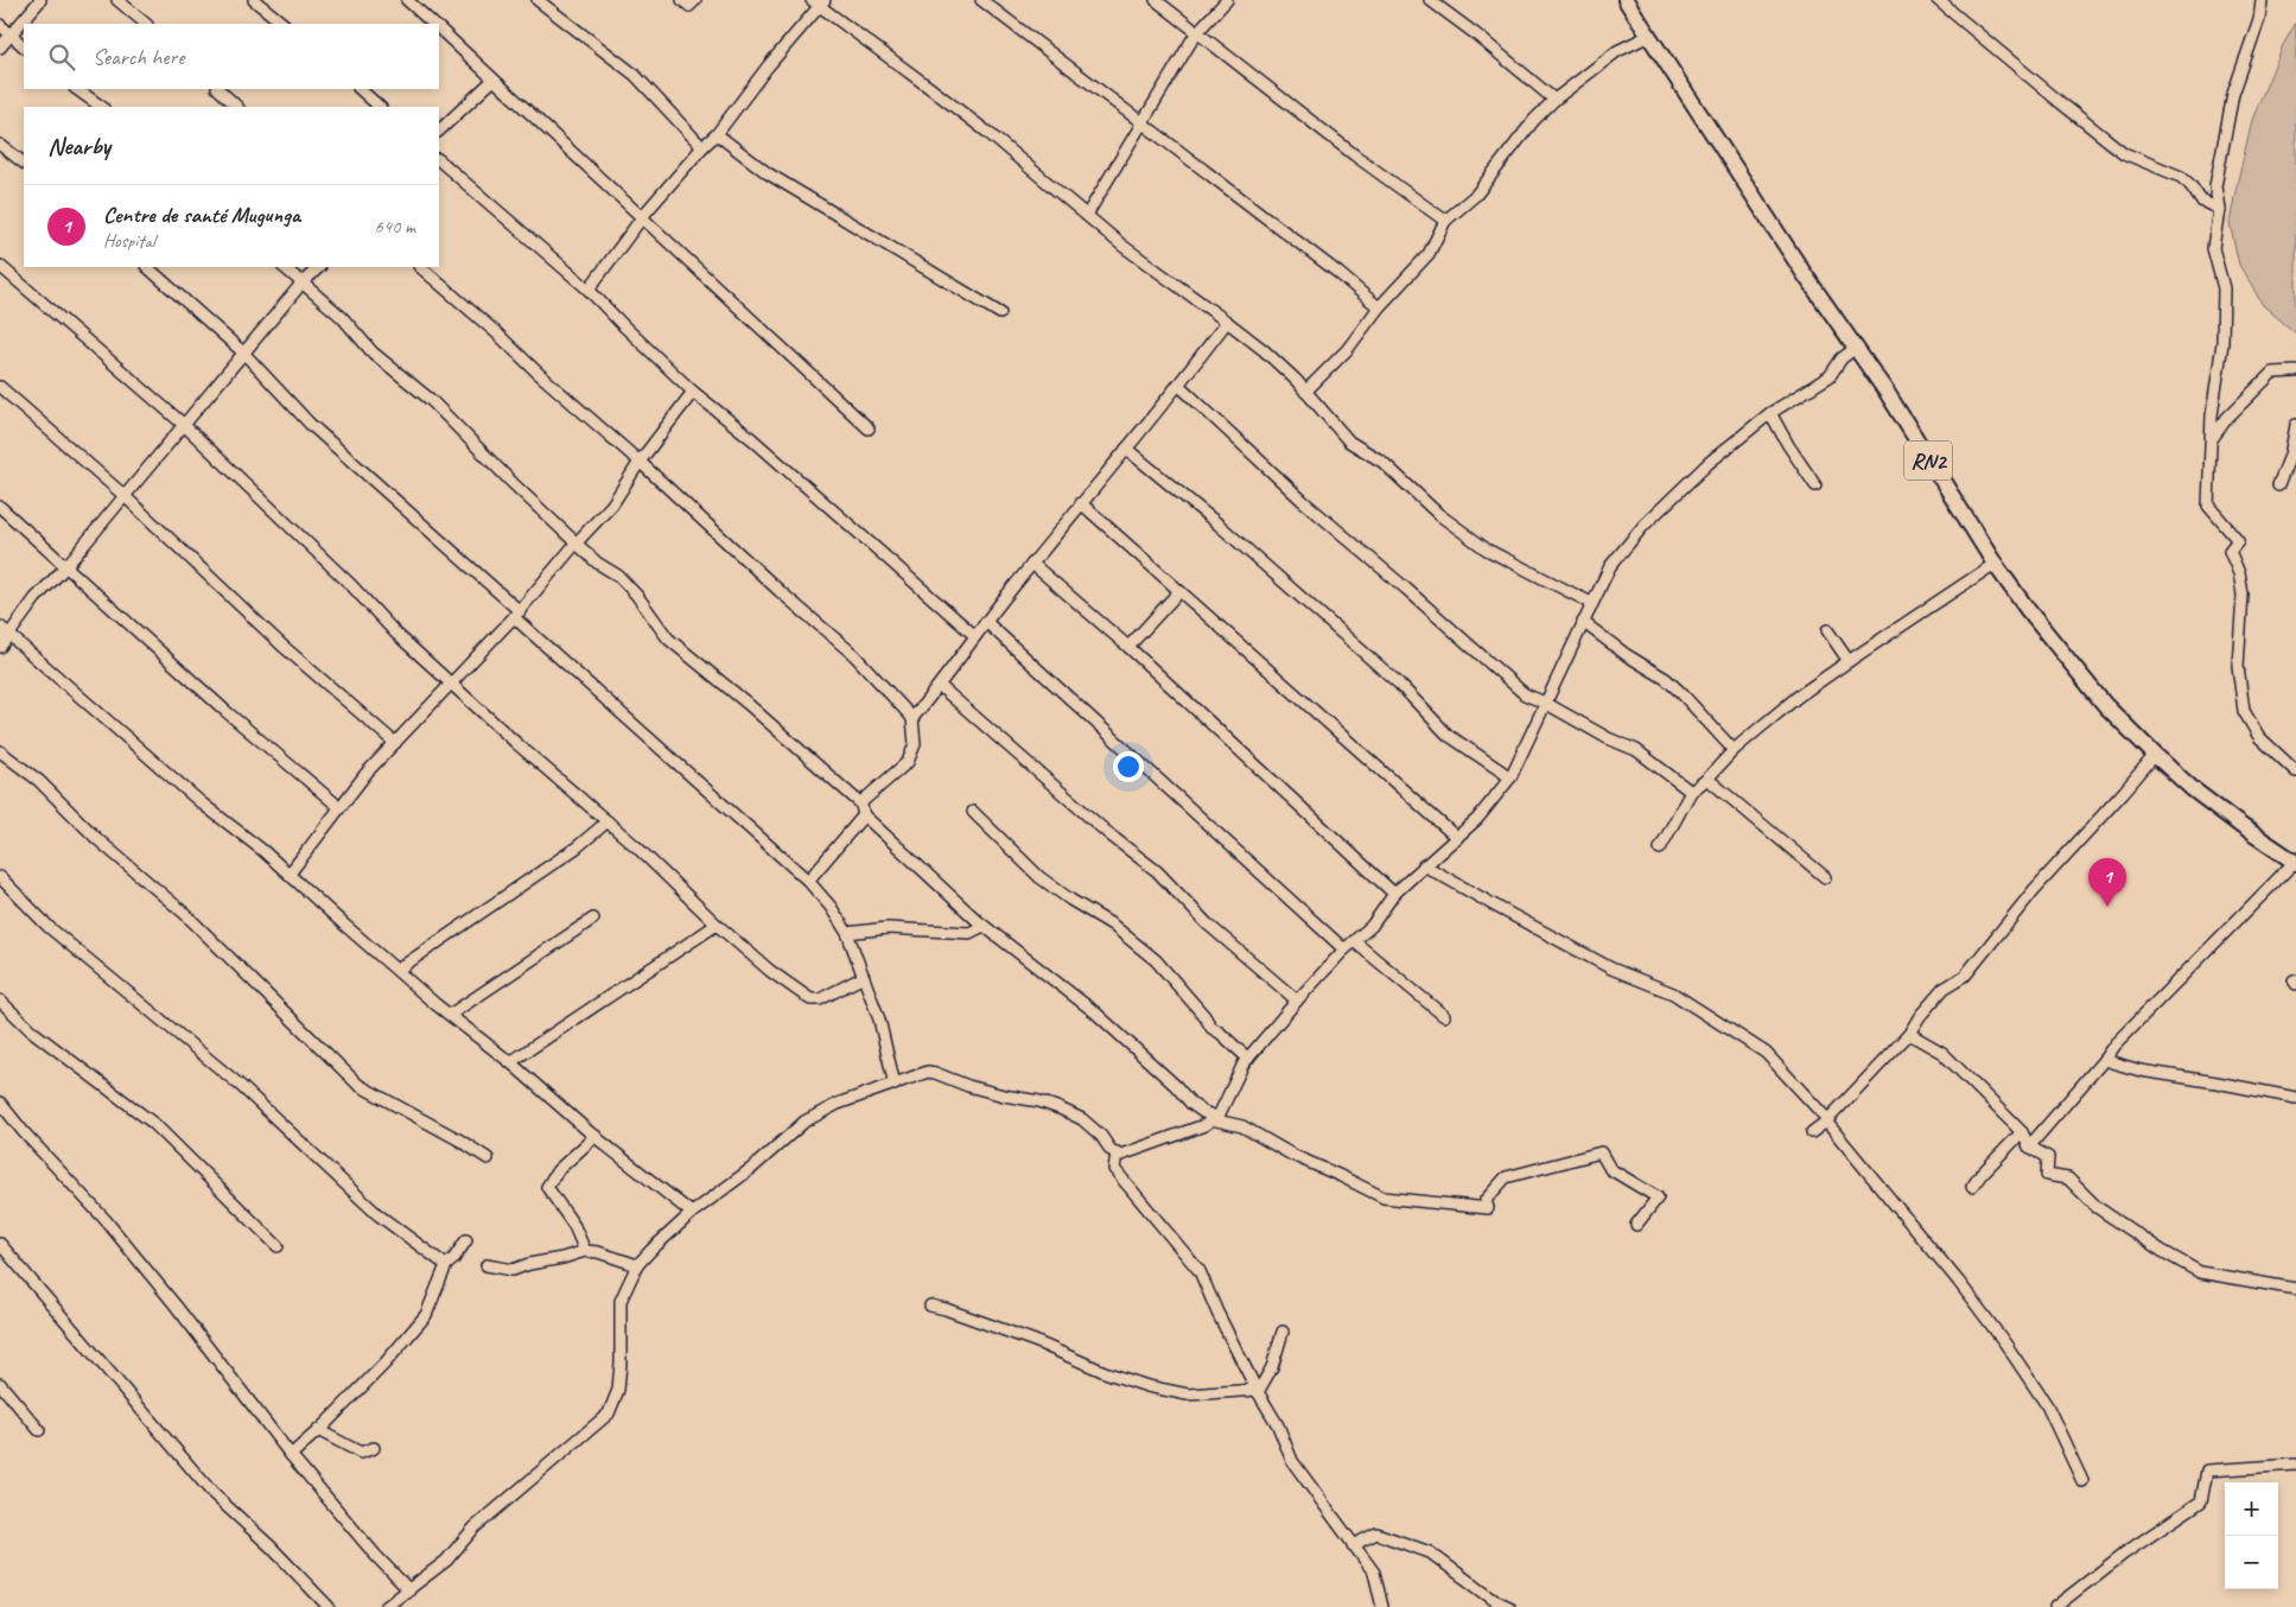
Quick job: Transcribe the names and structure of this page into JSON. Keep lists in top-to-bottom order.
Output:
{
  "streets": {
    "highway": ["RN2"]
  },
  "page": {
    "search": "Search here",
    "heading": "Nearby",
    "list": [
      {
        "mark": "1",
        "name": "Centre de santé Mugunga",
        "note": "Hospital",
        "value": "640 m"
      }
    ],
    "pins": "1",
    "map_buttons": ["+", "−"]
  }
}
